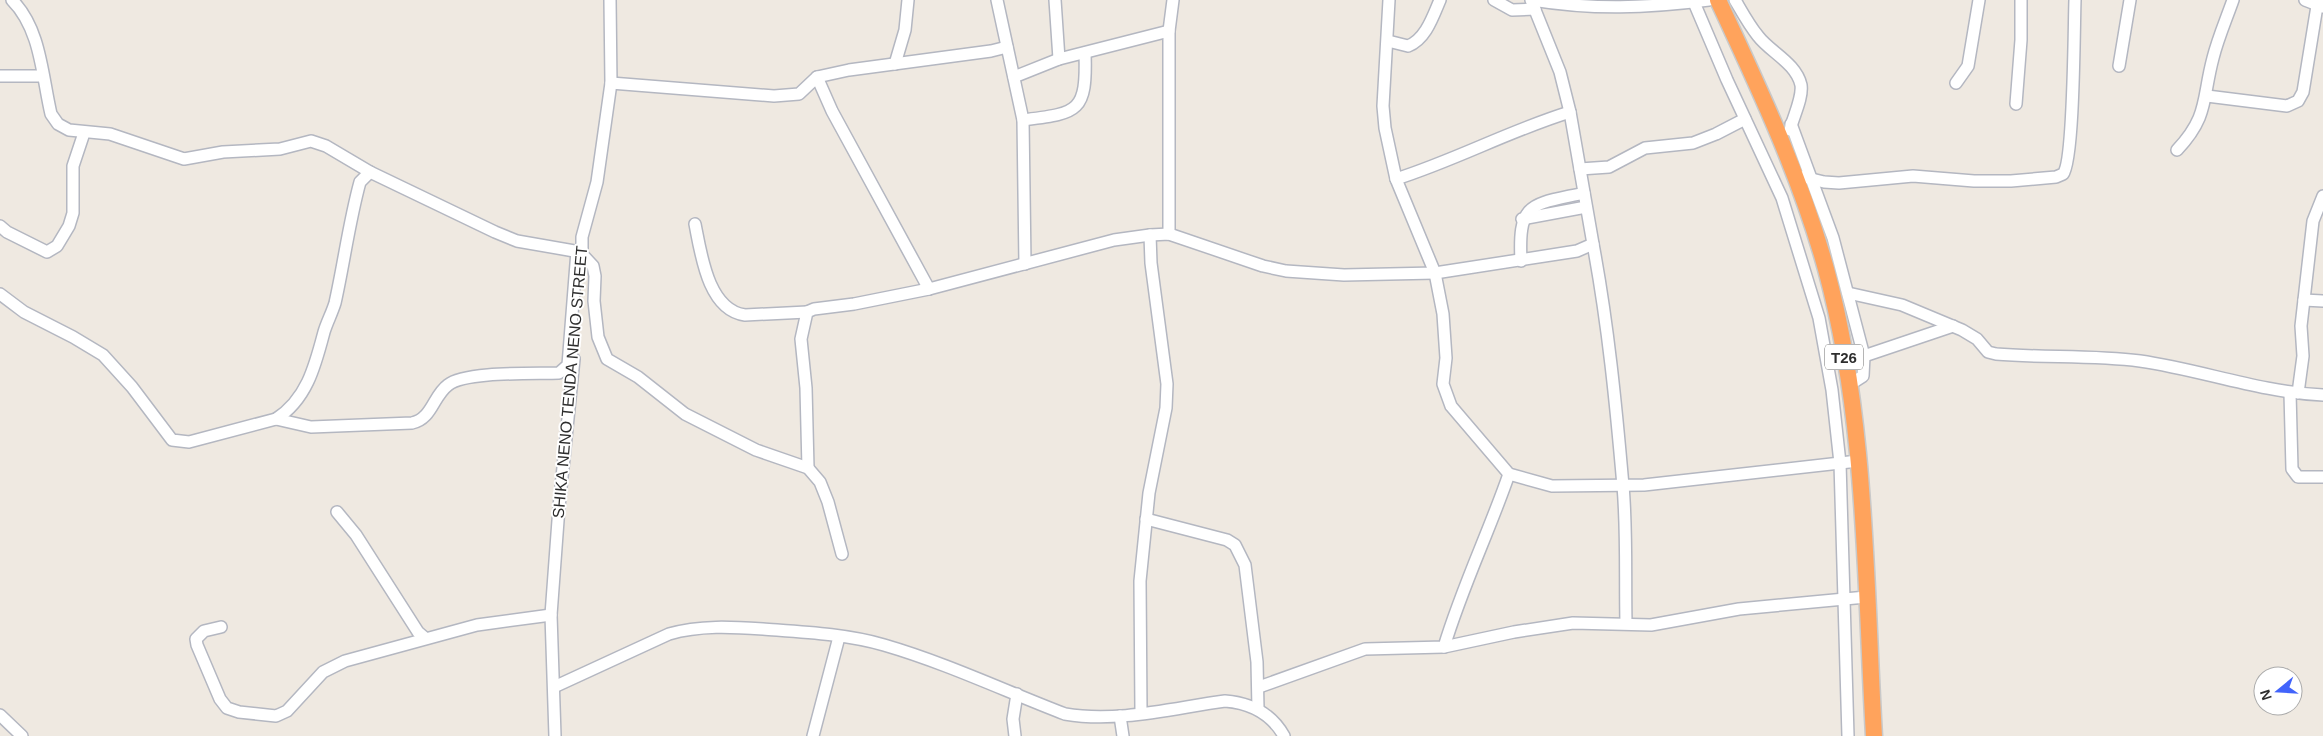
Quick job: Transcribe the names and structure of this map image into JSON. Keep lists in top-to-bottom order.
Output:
{
  "streets": {
    "highway": ["T26"],
    "street": ["SHIKA NENO TENDA NENO STREET"]
  },
  "north": "left"
}
